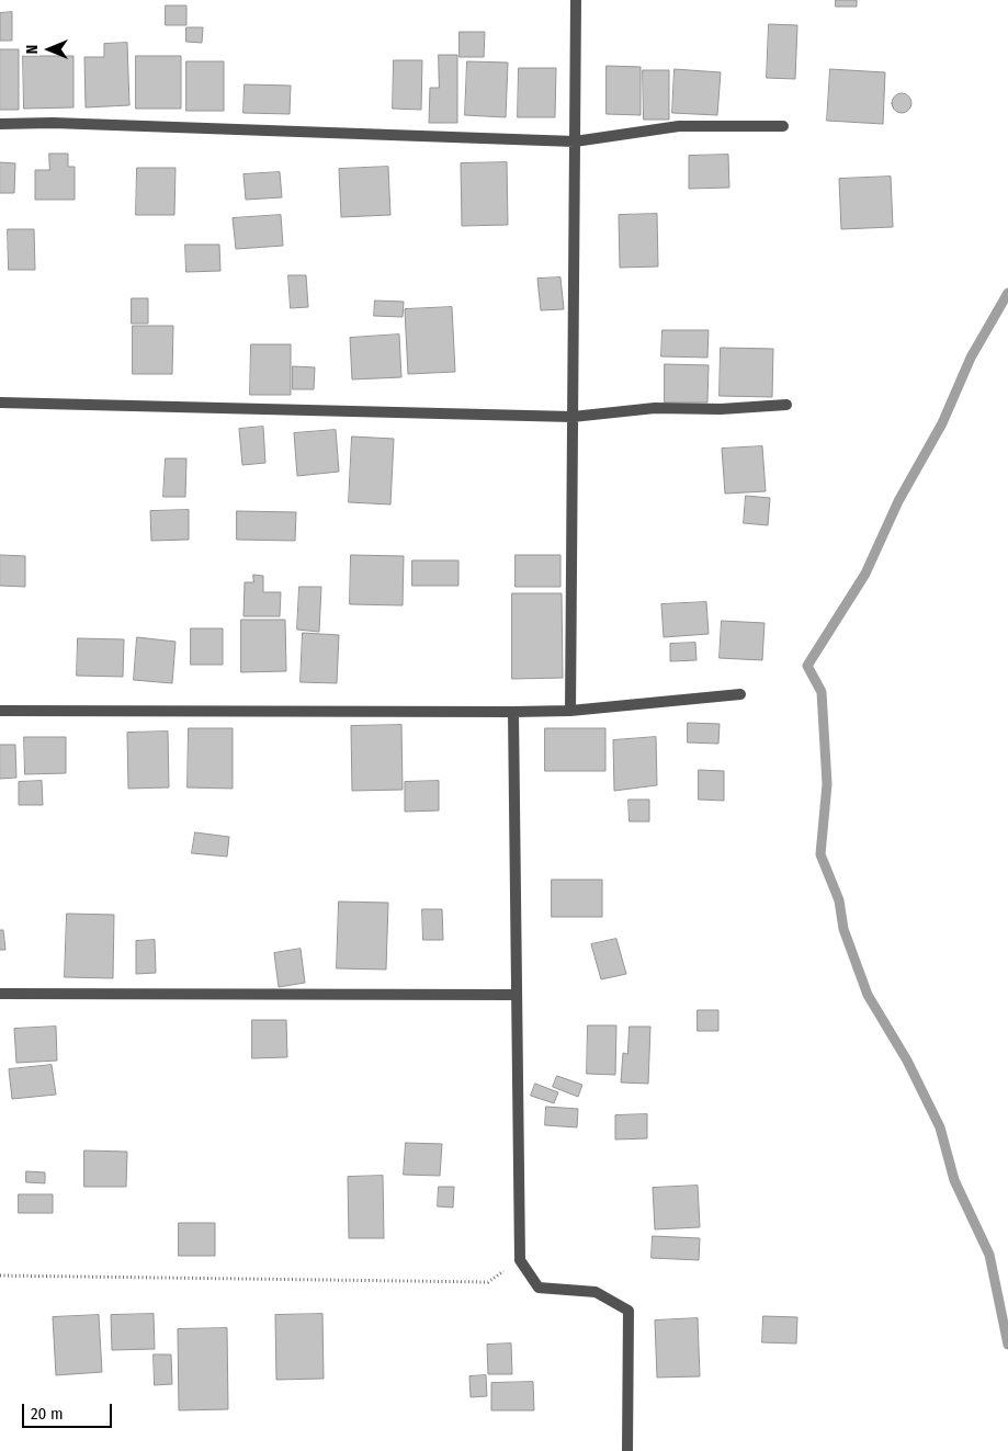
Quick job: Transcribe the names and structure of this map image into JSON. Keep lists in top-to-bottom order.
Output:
{
  "scale_bar": "20 m",
  "north": "left"
}
